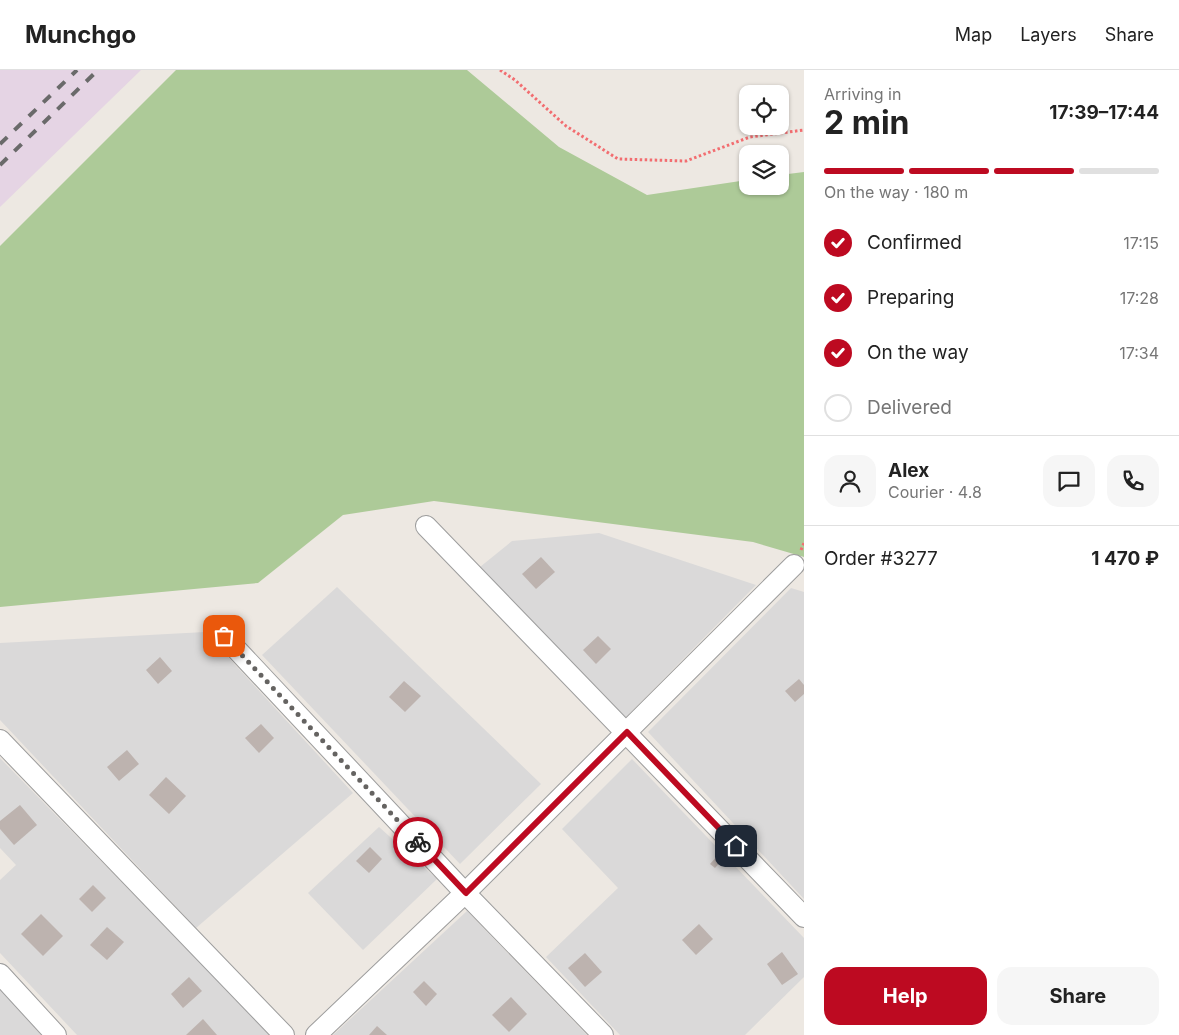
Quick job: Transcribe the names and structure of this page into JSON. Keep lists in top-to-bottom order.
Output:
{
  "page": {
    "header": "Munchgo",
    "nav": ["Map", "Layers", "Share"],
    "heading": ["2 min", "Arriving in", "17:39–17:44"],
    "panel": [
      "Alex",
      "Courier · 4.8",
      "Order #3277",
      "1 470 ₽"
    ],
    "bar": "On the way · 180 m",
    "list": [
      ["Confirmed", "17:15"],
      ["Preparing", "17:28"],
      ["On the way", "17:34"],
      "Delivered"
    ],
    "buttons": ["Help", "Share"]
  }
}
